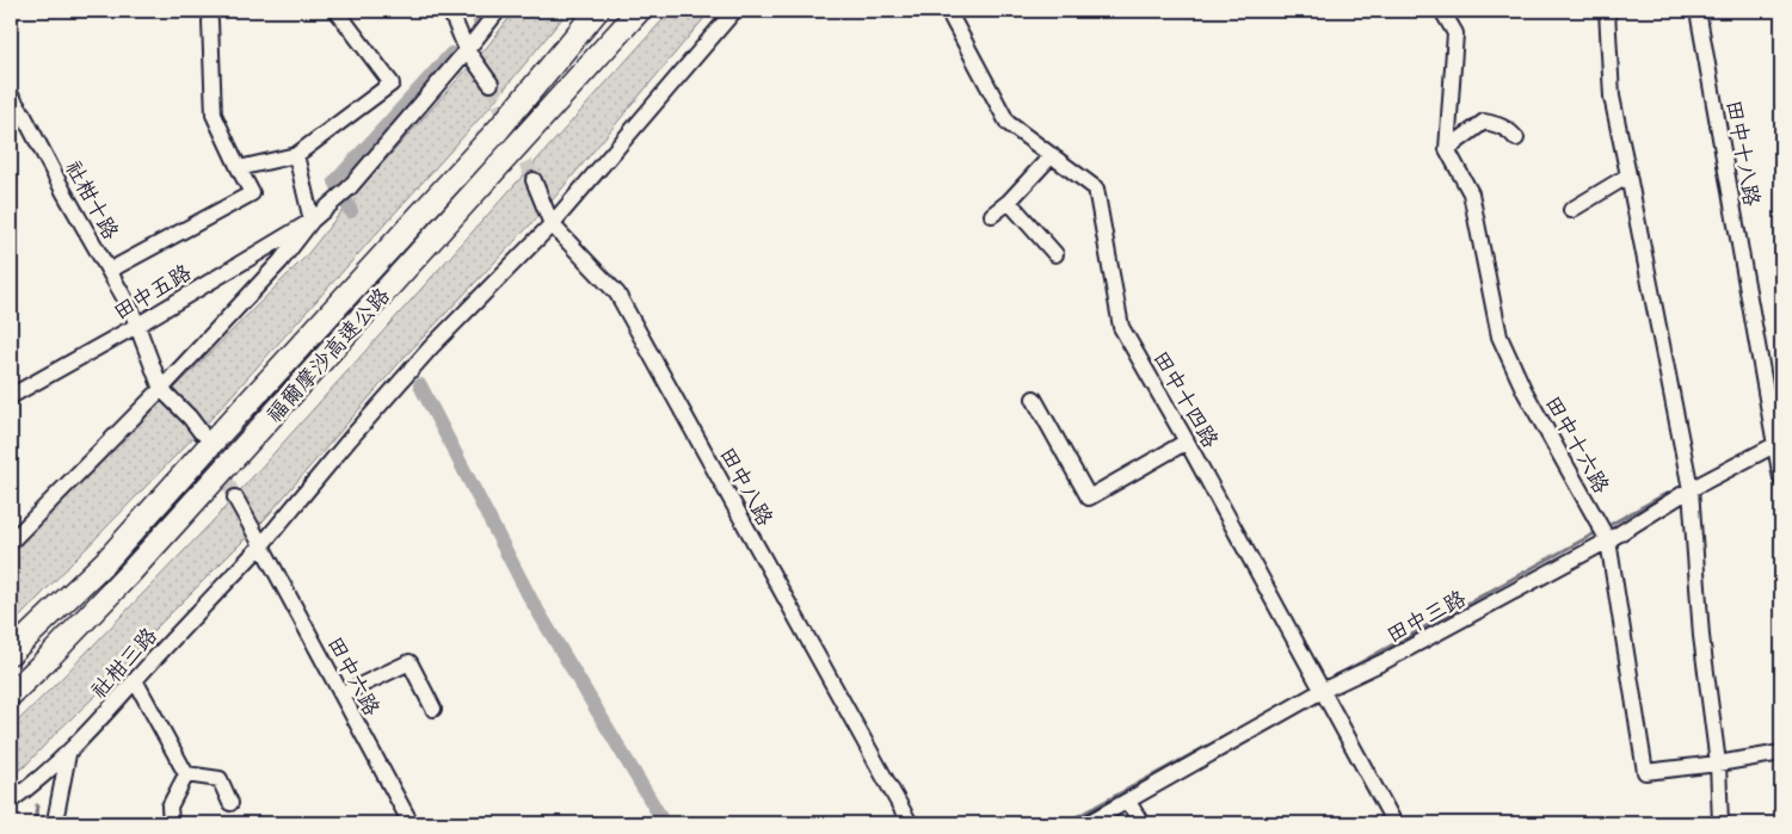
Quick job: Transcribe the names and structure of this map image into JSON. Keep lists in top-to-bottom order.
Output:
{
  "streets": {
    "highway": ["福爾摩沙高速公路"],
    "street": [
      "田中十八路",
      "社柑十路",
      "田中五路",
      "田中十四路",
      "田中十六路",
      "田中八路",
      "田中三路",
      "社柑三路",
      "田中六路"
    ]
  },
  "crossings": [
    ["田中十八路", "田中三路"],
    ["社柑十路", "田中五路"],
    ["田中十四路", "田中三路"],
    ["田中十六路", "田中三路"],
    ["田中八路", "社柑三路"],
    ["社柑三路", "田中六路"]
  ]
}
